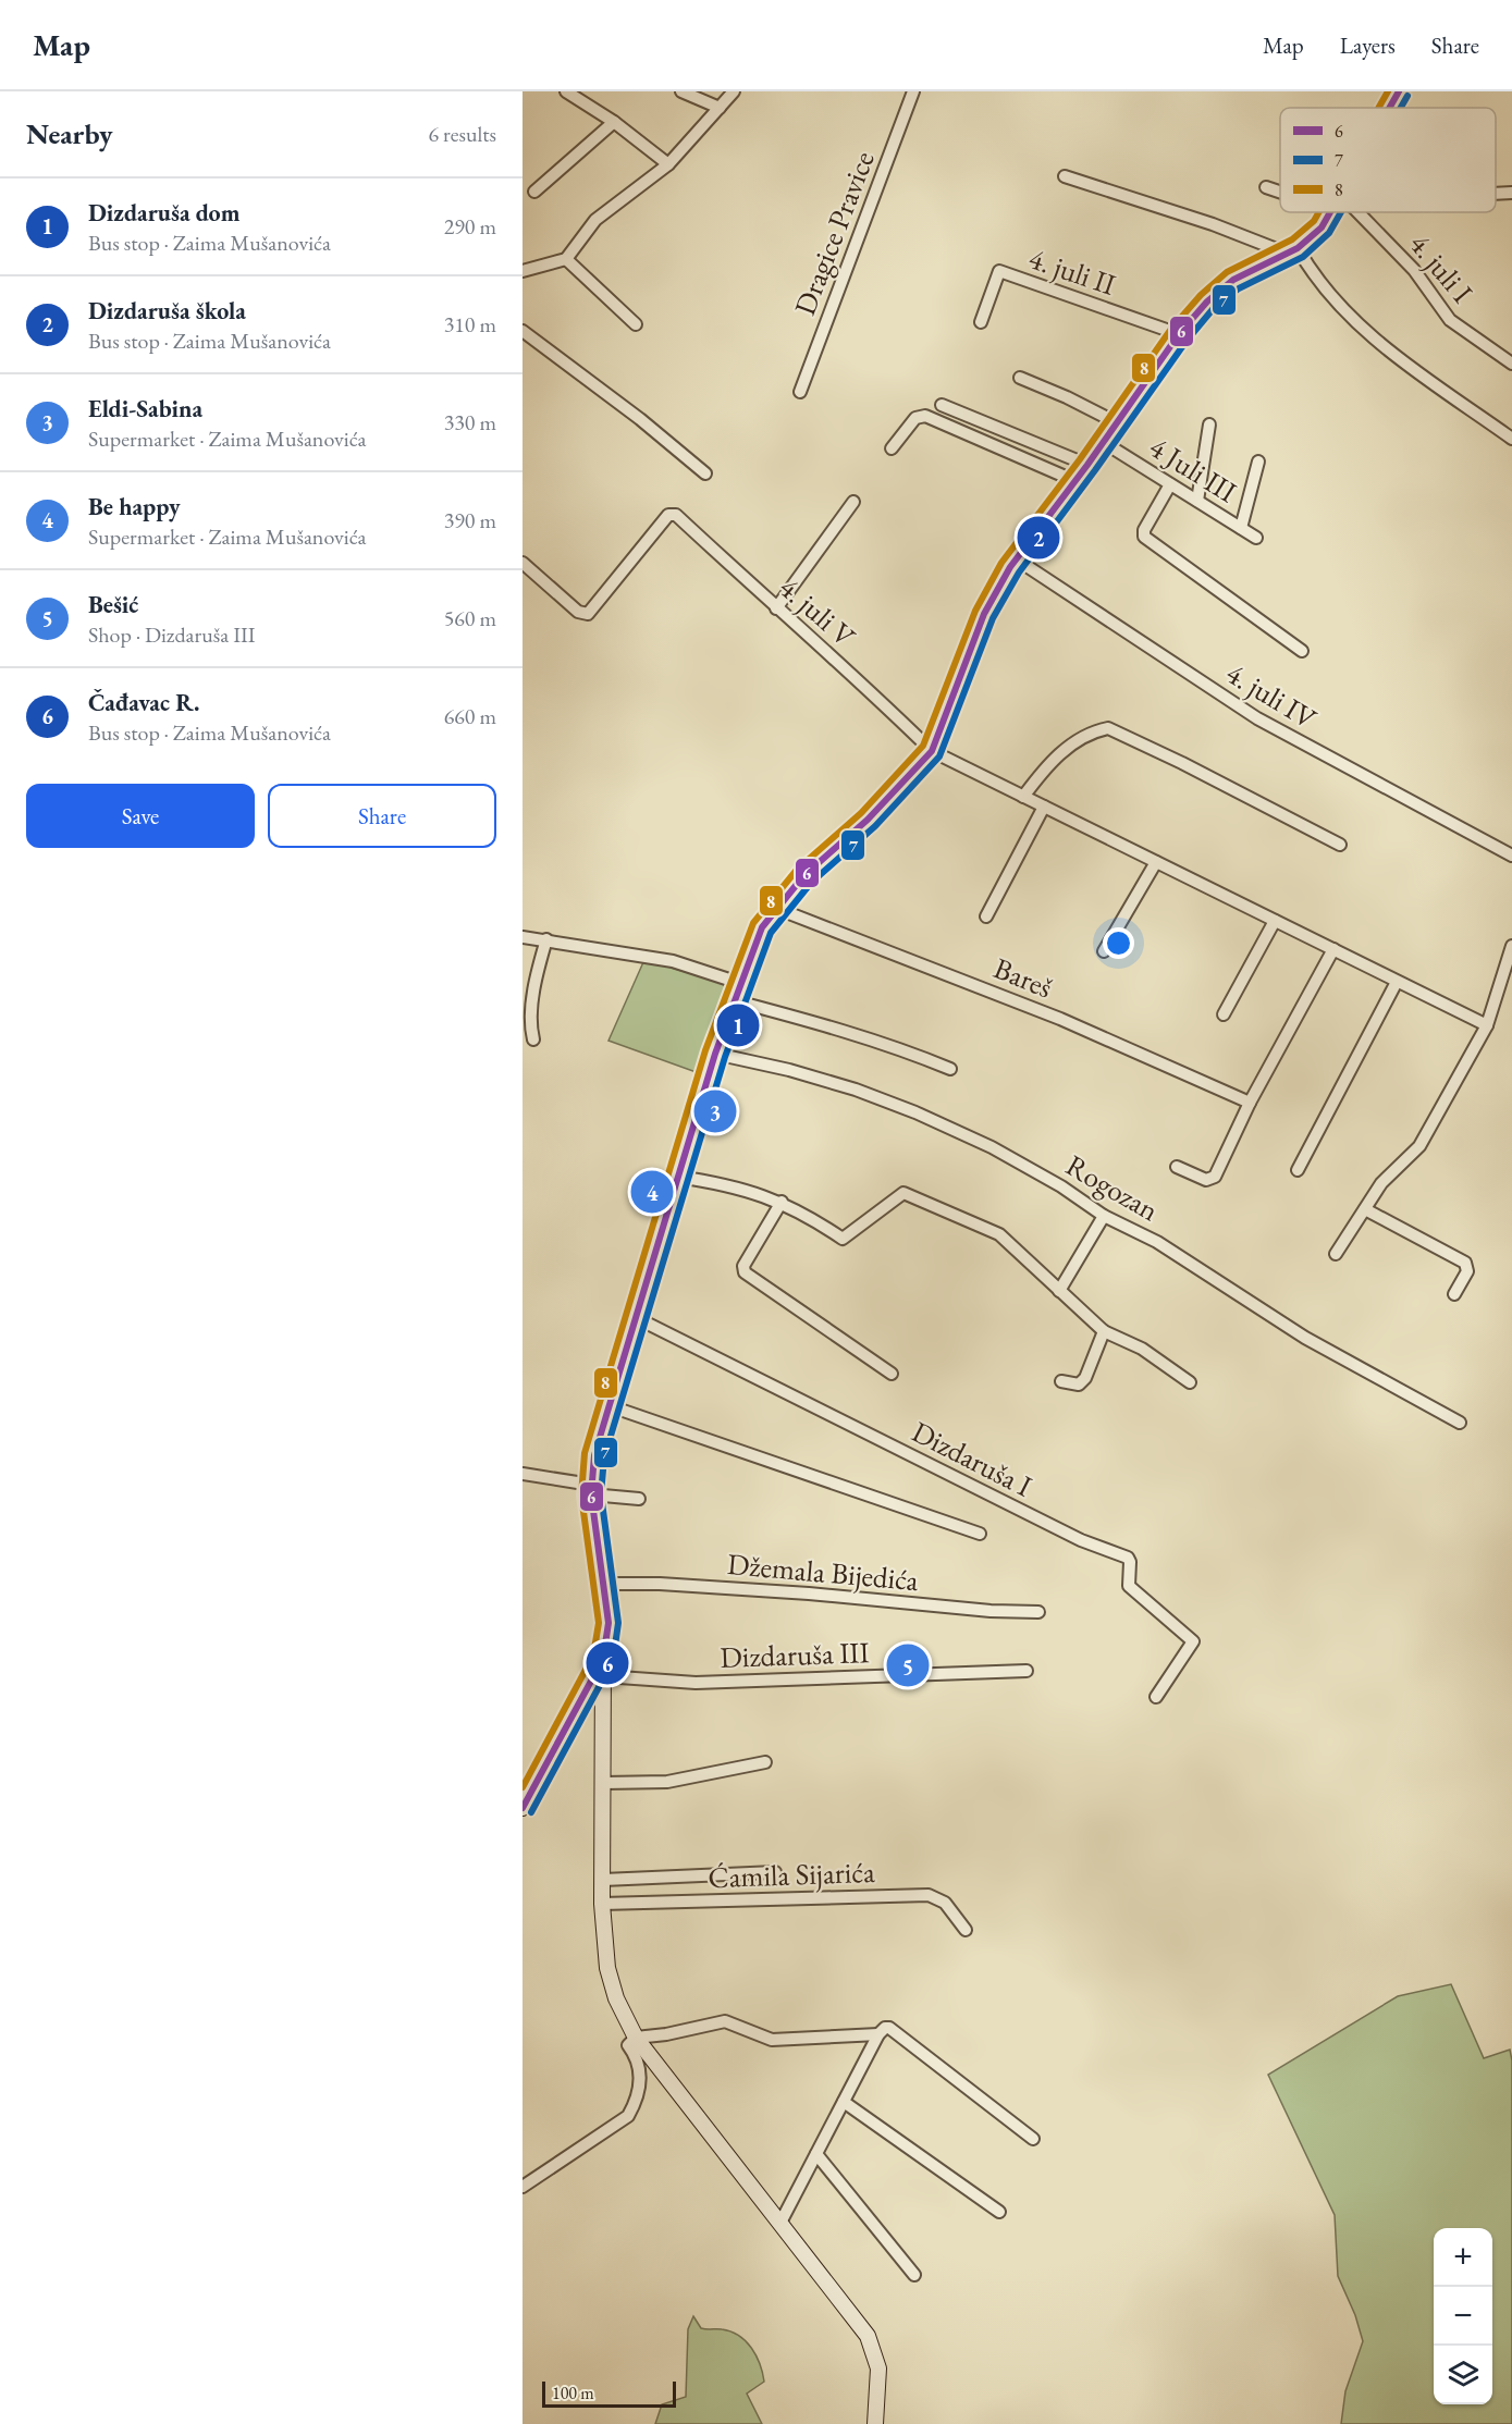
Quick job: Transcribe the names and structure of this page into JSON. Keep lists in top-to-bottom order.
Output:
{
  "streets": {
    "street": [
      "Dragice Pravice",
      "4. juli I",
      "4. juli II",
      "4 Juli III",
      "4. juli V",
      "4. juli IV",
      "Bareš",
      "Rogozan",
      "Dizdaruša I",
      "Džemala Bijedića",
      "Dizdaruša III",
      "Ćamila Sijarića"
    ]
  },
  "lines": ["transit line 6", "transit line 8", "transit line 7"],
  "legend": ["6", "7", "8"],
  "scale_bar": "100 m",
  "page": {
    "header": "Map",
    "nav": ["Map", "Layers", "Share"],
    "heading": ["Nearby", "6 results"],
    "list": [
      {
        "mark": "1",
        "name": "Dizdaruša dom",
        "note": "Bus stop · Zaima Mušanovića",
        "value": "290 m"
      },
      {
        "mark": "2",
        "name": "Dizdaruša škola",
        "note": "Bus stop · Zaima Mušanovića",
        "value": "310 m"
      },
      {
        "mark": "3",
        "name": "Eldi-Sabina",
        "note": "Supermarket · Zaima Mušanovića",
        "value": "330 m"
      },
      {
        "mark": "4",
        "name": "Be happy",
        "note": "Supermarket · Zaima Mušanovića",
        "value": "390 m"
      },
      {
        "mark": "5",
        "name": "Bešić",
        "note": "Shop · Dizdaruša III",
        "value": "560 m"
      },
      {
        "mark": "6",
        "name": "Čađavac R.",
        "note": "Bus stop · Zaima Mušanovića",
        "value": "660 m"
      }
    ],
    "pins": [
      "2",
      "1",
      "3",
      "4",
      "6",
      "5"
    ],
    "buttons": ["Save", "Share"],
    "map_buttons": ["+", "−"],
    "scale": "100 m"
  }
}
